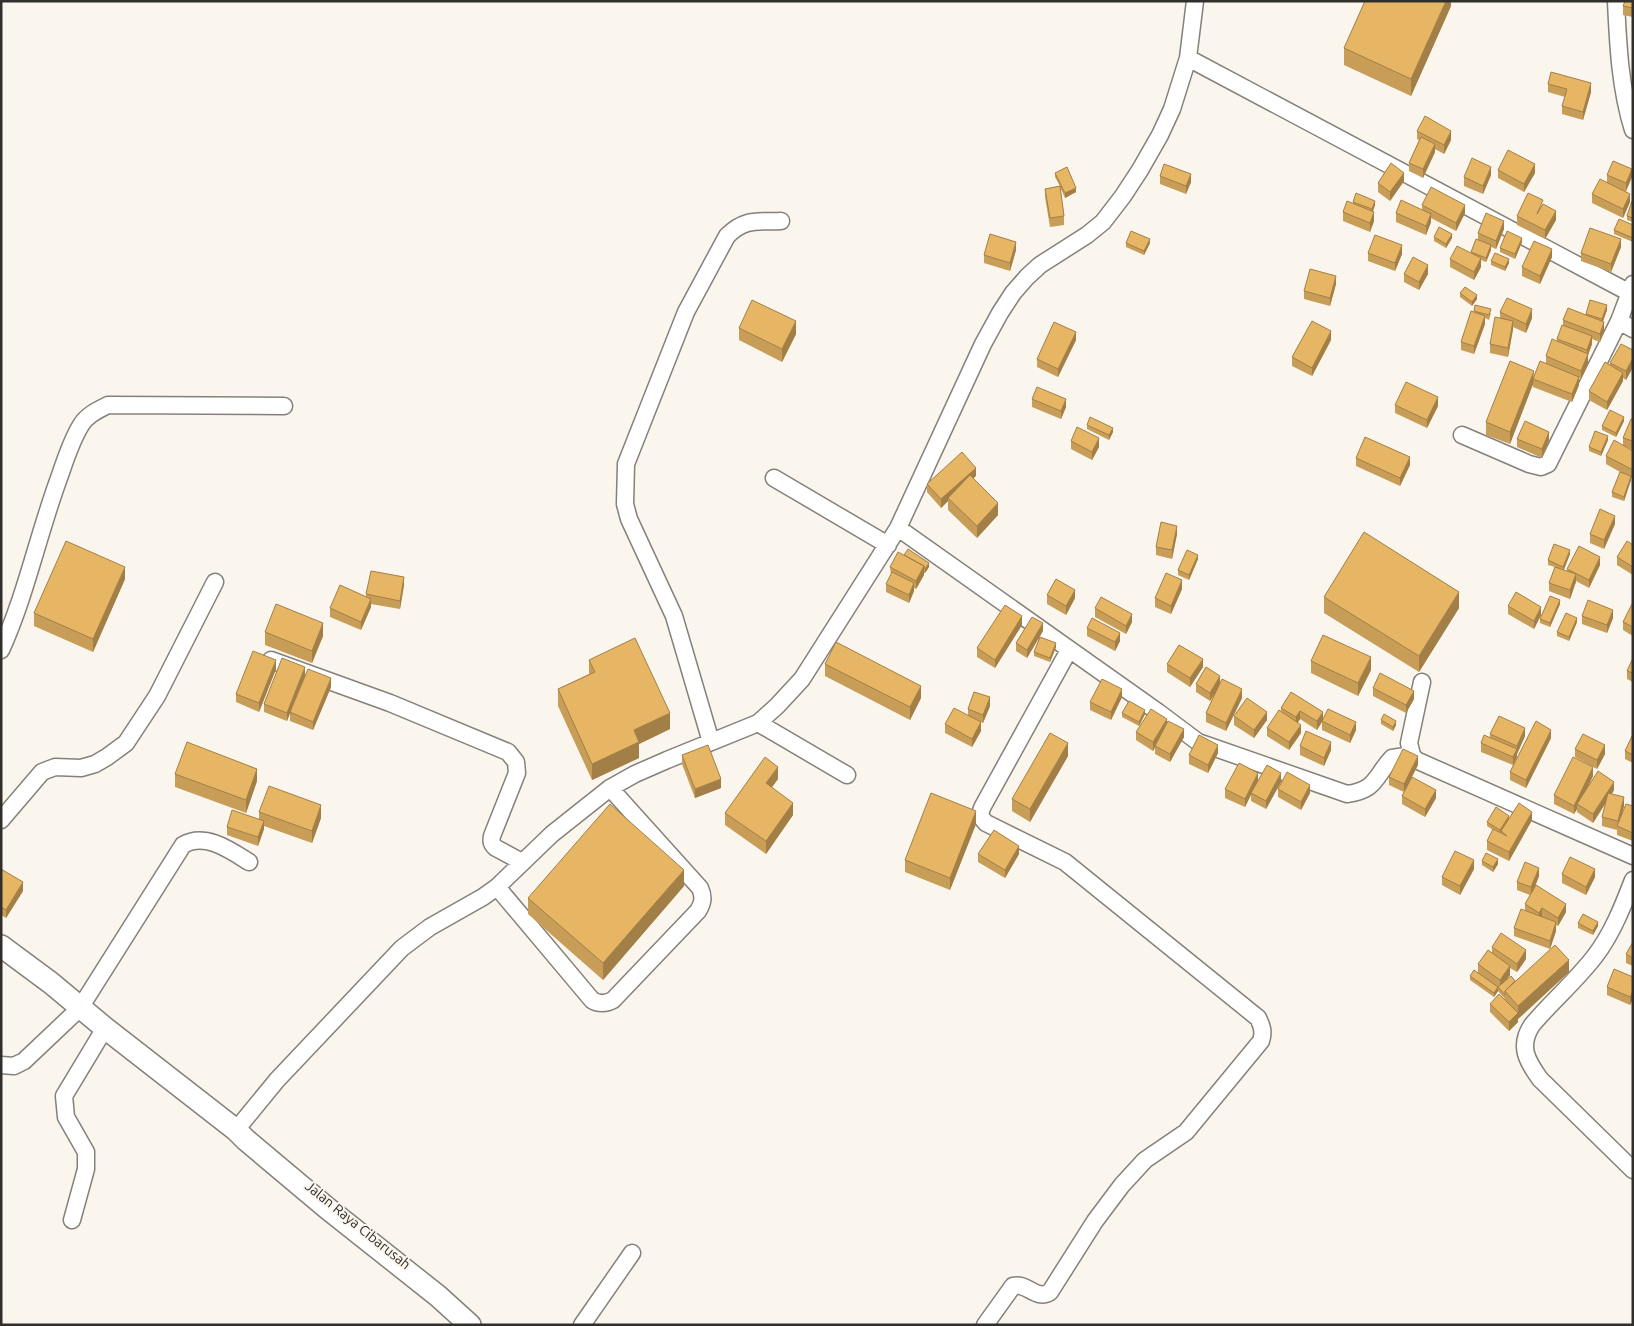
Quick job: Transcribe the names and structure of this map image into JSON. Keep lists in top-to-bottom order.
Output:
{
  "streets": {
    "main road": ["Jalan Raya Cibarusah"]
  }
}
